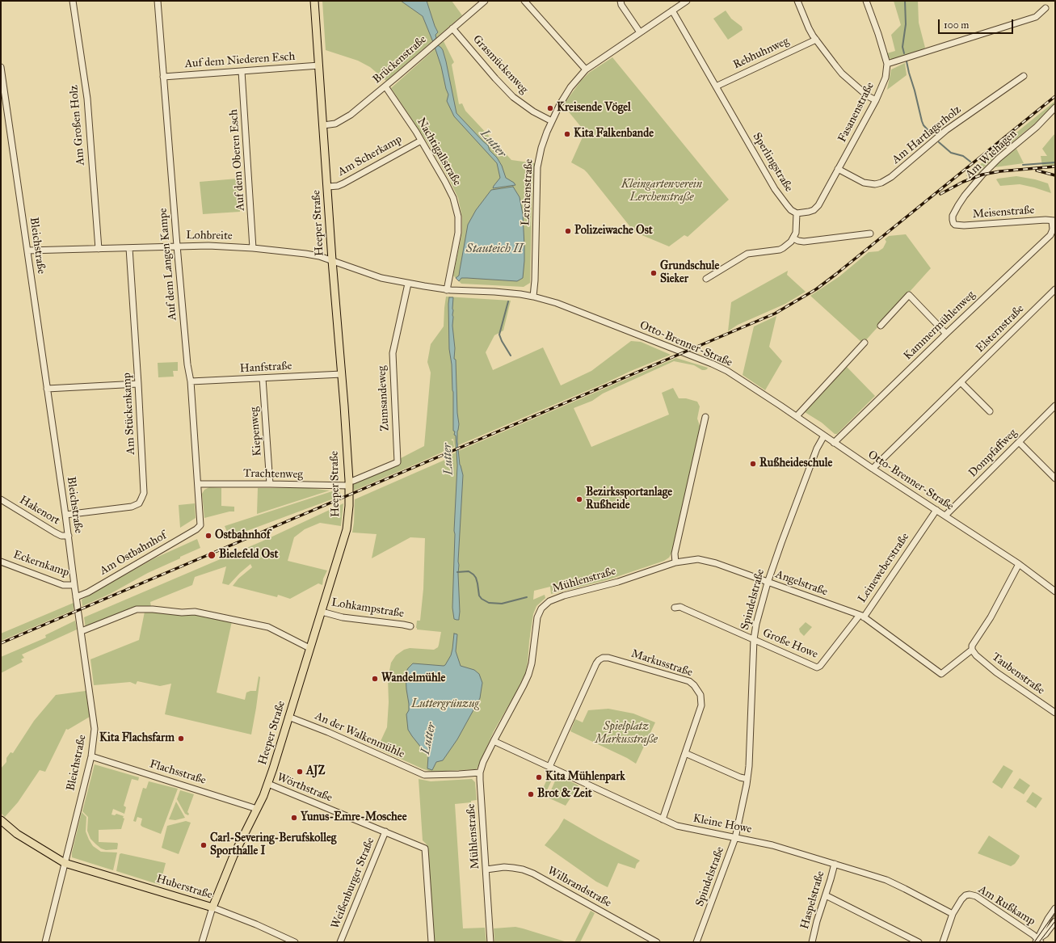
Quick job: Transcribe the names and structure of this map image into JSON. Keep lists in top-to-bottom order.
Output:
{
  "streets": {
    "main road": ["Heeper Straße", "Huberstraße"],
    "street": [
      "Rebhuhnweg",
      "Brückenstraße",
      "Auf dem Niederen Esch",
      "Grasmückenweg",
      "Fasanenstraße",
      "Am Großen Holz",
      "Am Hartlagerholz",
      "Nachtigallstraße",
      "Am Wiehagen",
      "Am Scherkamp",
      "Auf dem Oberen Esch",
      "Sperlingstraße",
      "Lerchenstraße",
      "Meisenstraße",
      "Lohbreite",
      "Bleichstraße",
      "Auf dem Langen Kampe",
      "Kammermühlenweg",
      "Elsternstraße",
      "Otto-Brenner-Straße",
      "Hanfstraße",
      "Zumsandeweg",
      "Am Stückenkamp",
      "Kiepenweg",
      "Dompfaffweg",
      "Trachtenweg",
      "Hakenort",
      "Am Ostbahnhof",
      "Eckernkamp",
      "Leineweberstraße",
      "Mühlenstraße",
      "Angelstraße",
      "Spindelstraße",
      "Lohkampstraße",
      "Große Howe",
      "Markusstraße",
      "Taubenstraße",
      "An der Walkenmühle",
      "Flachsstraße",
      "Wörthstraße",
      "Kleine Howe",
      "Weißenburger Straße",
      "Wilbrandstraße",
      "Haspelstraße",
      "Am Rußkamp"
    ]
  },
  "crossings": [
    ["Rebhuhnweg", "Sperlingstraße"],
    ["Brückenstraße", "Grasmückenweg"],
    ["Brückenstraße", "Nachtigallstraße"],
    ["Brückenstraße", "Heeper Straße"],
    ["Auf dem Niederen Esch", "Auf dem Oberen Esch"],
    ["Auf dem Niederen Esch", "Heeper Straße"],
    ["Auf dem Niederen Esch", "Auf dem Langen Kampe"],
    ["Grasmückenweg", "Lerchenstraße"],
    ["Fasanenstraße", "Am Hartlagerholz"],
    ["Fasanenstraße", "Sperlingstraße"],
    ["Am Großen Holz", "Lohbreite"],
    ["Nachtigallstraße", "Am Scherkamp"],
    ["Nachtigallstraße", "Otto-Brenner-Straße"],
    ["Am Wiehagen", "Meisenstraße"],
    ["Am Scherkamp", "Heeper Straße"],
    ["Auf dem Oberen Esch", "Lohbreite"],
    ["Sperlingstraße", "Lerchenstraße"],
    ["Lerchenstraße", "Otto-Brenner-Straße"],
    ["Meisenstraße", "Kammermühlenweg"],
    ["Heeper Straße", "Lohbreite"],
    ["Heeper Straße", "Otto-Brenner-Straße"],
    ["Heeper Straße", "Hanfstraße"],
    ["Heeper Straße", "Zumsandeweg"],
    ["Heeper Straße", "Trachtenweg"],
    ["Heeper Straße", "Lohkampstraße"],
    ["Heeper Straße", "An der Walkenmühle"],
    ["Heeper Straße", "Flachsstraße"],
    ["Heeper Straße", "Wörthstraße"],
    ["Heeper Straße", "Huberstraße"],
    ["Lohbreite", "Bleichstraße"],
    ["Lohbreite", "Auf dem Langen Kampe"],
    ["Lohbreite", "Otto-Brenner-Straße"],
    ["Lohbreite", "Am Stückenkamp"],
    ["Bleichstraße", "Am Stückenkamp"],
    ["Bleichstraße", "Hakenort"],
    ["Bleichstraße", "Am Ostbahnhof"],
    ["Bleichstraße", "Eckernkamp"],
    ["Bleichstraße", "Flachsstraße"],
    ["Bleichstraße", "Huberstraße"],
    ["Auf dem Langen Kampe", "Hanfstraße"],
    ["Auf dem Langen Kampe", "Trachtenweg"],
    ["Auf dem Langen Kampe", "Am Ostbahnhof"],
    ["Kammermühlenweg", "Otto-Brenner-Straße"],
    ["Elsternstraße", "Otto-Brenner-Straße"],
    ["Otto-Brenner-Straße", "Zumsandeweg"],
    ["Otto-Brenner-Straße", "Dompfaffweg"],
    ["Otto-Brenner-Straße", "Leineweberstraße"],
    ["Otto-Brenner-Straße", "Spindelstraße"],
    ["Hanfstraße", "Kiepenweg"],
    ["Zumsandeweg", "Trachtenweg"],
    ["Kiepenweg", "Trachtenweg"],
    ["Leineweberstraße", "Angelstraße"],
    ["Leineweberstraße", "Große Howe"],
    ["Leineweberstraße", "Taubenstraße"],
    ["Mühlenstraße", "Angelstraße"],
    ["Mühlenstraße", "An der Walkenmühle"],
    ["Mühlenstraße", "Kleine Howe"],
    ["Mühlenstraße", "Wilbrandstraße"],
    ["Angelstraße", "Spindelstraße"],
    ["Angelstraße", "Große Howe"],
    ["Spindelstraße", "Große Howe"],
    ["Spindelstraße", "Kleine Howe"],
    ["Markusstraße", "Kleine Howe"],
    ["Wörthstraße", "Weißenburger Straße"],
    ["Kleine Howe", "Haspelstraße"],
    ["Kleine Howe", "Am Rußkamp"]
  ],
  "water": ["Lutter", "Stauteich II"],
  "parks": ["Kleingartenverein Lerchenstraße", "Luttergrünzug", "Spielplatz Markusstraße"],
  "places": [
    "Kreisende Vögel",
    "Kita Falkenbande",
    "Polizeiwache Ost",
    "Grundschule Sieker",
    "Rußheideschule",
    "Bezirkssportanlage Rußheide",
    "Ostbahnhof",
    "Bielefeld Ost",
    "Wandelmühle",
    "Kita Flachsfarm",
    "AJZ",
    "Kita Mühlenpark",
    "Brot & Zeit",
    "Yunus-Emre-Moschee",
    "Carl-Severing-Berufskolleg Sporthalle I"
  ],
  "scale_bar": "100 m"
}
